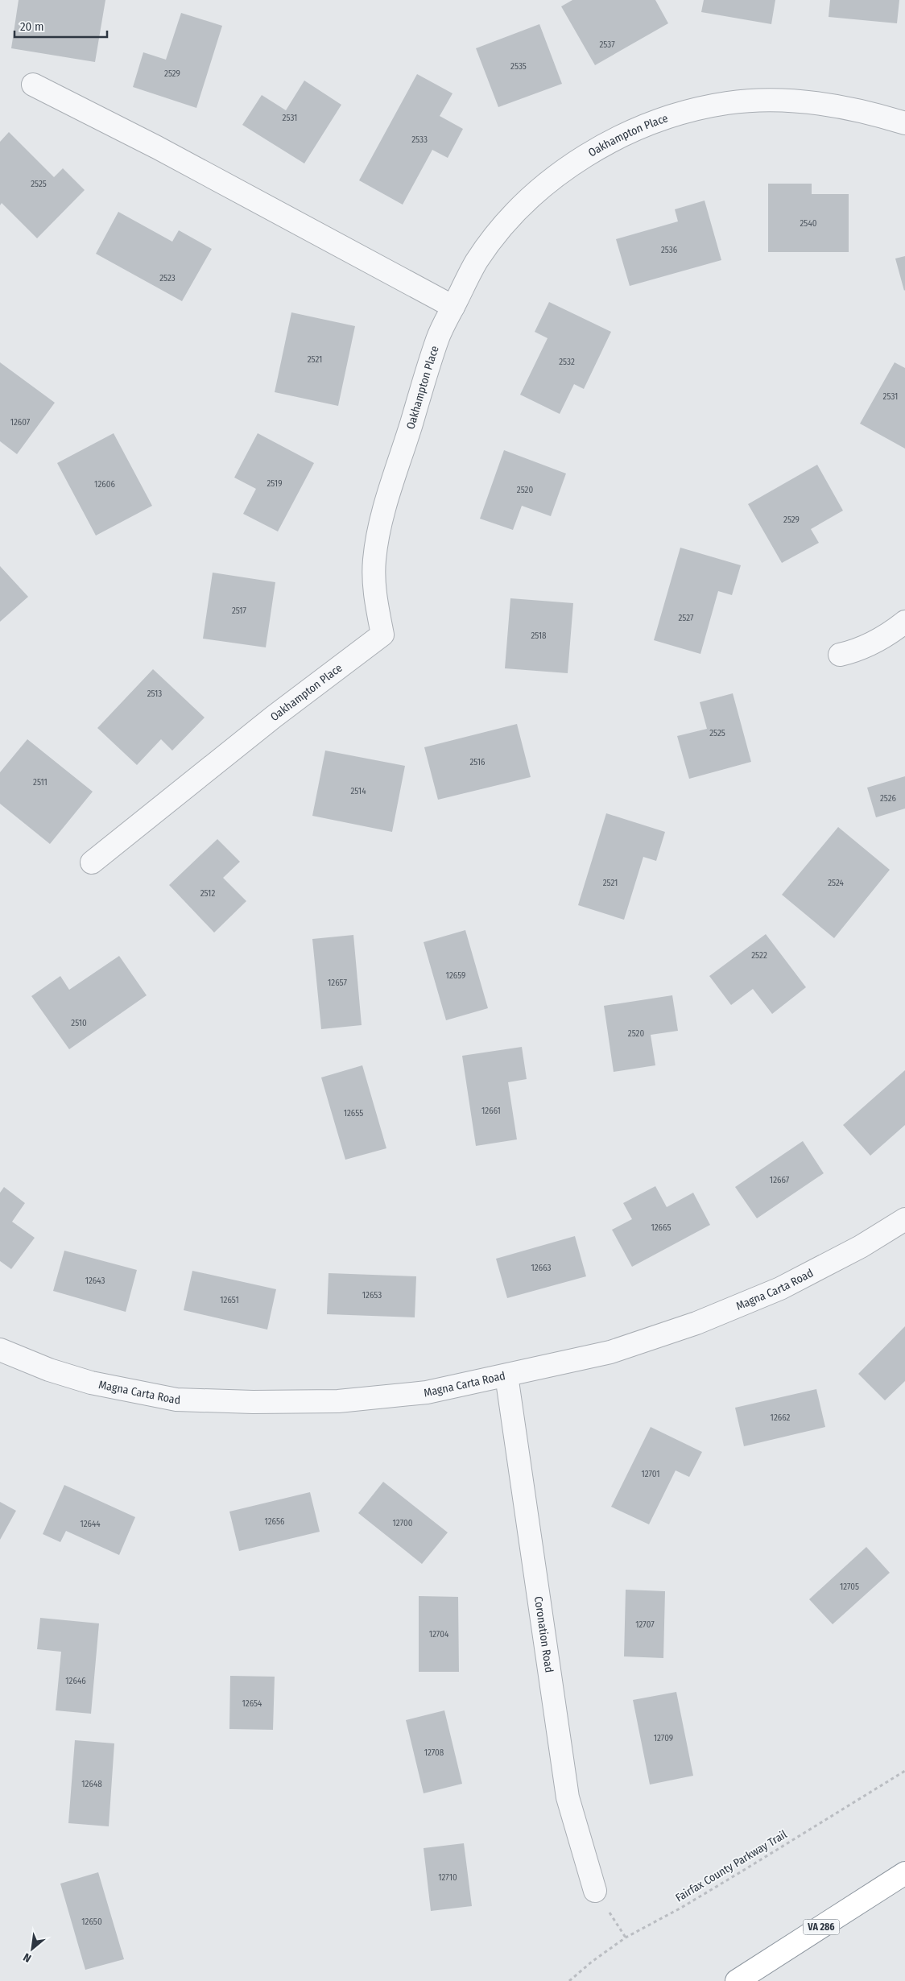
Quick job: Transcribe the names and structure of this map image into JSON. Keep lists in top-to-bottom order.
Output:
{
  "streets": {
    "highway": ["VA 286"],
    "street": ["Oakhampton Place", "Magna Carta Road", "Coronation Road"],
    "path": ["Fairfax County Parkway Trail"]
  },
  "crossings": [
    ["Magna Carta Road", "Coronation Road"]
  ],
  "house_numbers": [
    "2537",
    "2535",
    "2529",
    "2531",
    "2533",
    "2525",
    "2540",
    "2536",
    "2523",
    "2521",
    "2532",
    "2531",
    "12607",
    "2519",
    "12606",
    "2520",
    "2529",
    "2517",
    "2527",
    "2518",
    "2513",
    "2525",
    "2516",
    "2511",
    "2514",
    "2526",
    "2521",
    "2524",
    "2512",
    "2522",
    "12659",
    "12657",
    "2510",
    "2520",
    "12661",
    "12655",
    "12667",
    "12665",
    "12663",
    "12643",
    "12653",
    "12651",
    "12662",
    "12701",
    "12656",
    "12700",
    "12644",
    "12705",
    "12707",
    "12704",
    "12646",
    "12654",
    "12709",
    "12708",
    "12648",
    "12710",
    "12650"
  ],
  "scale_bar": "20 m",
  "north": "bottom left"
}
